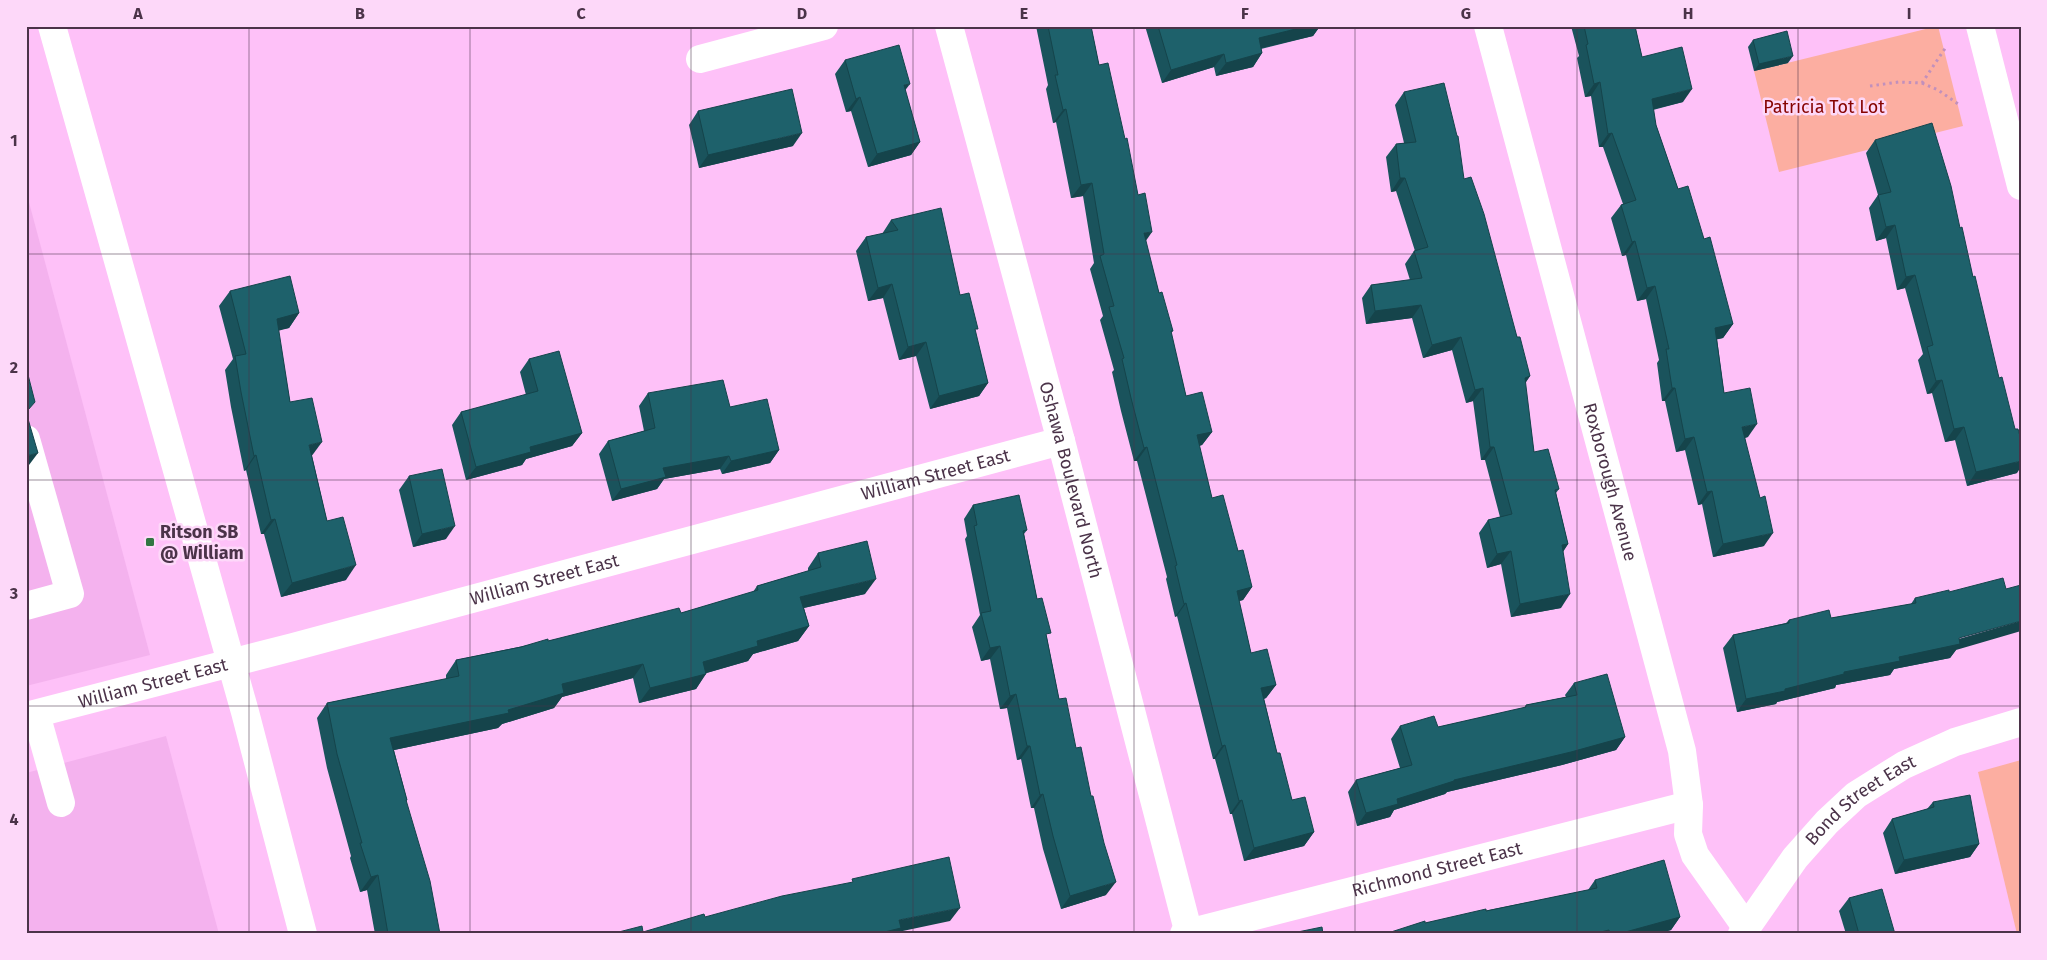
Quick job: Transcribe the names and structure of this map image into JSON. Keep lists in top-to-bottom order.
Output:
{
  "streets": {
    "street": [
      "William Street East",
      "Oshawa Boulevard North",
      "Roxborough Avenue",
      "Bond Street East",
      "Richmond Street East"
    ]
  },
  "crossings": [
    ["William Street East", "Oshawa Boulevard North"],
    ["Oshawa Boulevard North", "Richmond Street East"],
    ["Roxborough Avenue", "Bond Street East"],
    ["Roxborough Avenue", "Richmond Street East"]
  ],
  "parks": ["Patricia Tot Lot"],
  "places": {
    "transit": ["Ritson SB @ William"]
  },
  "grid": {
    "columns": [
      "A",
      "B",
      "C",
      "D",
      "E",
      "F",
      "G",
      "H",
      "I"
    ],
    "rows": [
      "1",
      "2",
      "3",
      "4"
    ]
  }
}
